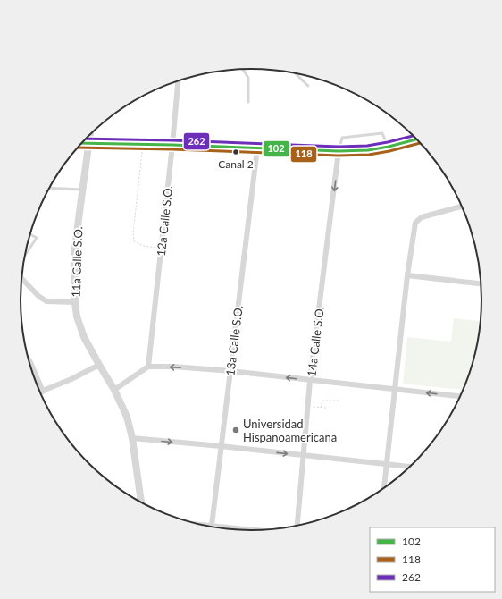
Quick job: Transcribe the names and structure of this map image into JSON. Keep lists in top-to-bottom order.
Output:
{
  "streets": {
    "street": [
      "12a Calle S.O.",
      "11a Calle S.O.",
      "13a Calle S.O.",
      "14a Calle S.O."
    ]
  },
  "one_way": ["14a Calle S.O."],
  "places": ["Canal 2", "Universidad Hispanoamericana"],
  "lines": ["transit line 262", "transit line 102", "transit line 118"],
  "legend": ["102", "118", "262"]
}
